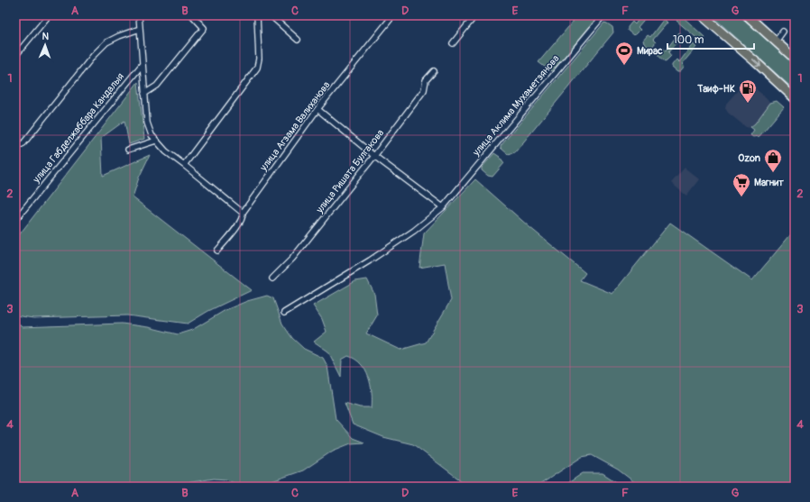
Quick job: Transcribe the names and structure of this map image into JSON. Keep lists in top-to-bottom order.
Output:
{
  "streets": {
    "street": [
      "улица Аклима Мухаметзянова",
      "улица Агзама Валиханова",
      "улица Габделжаббара Кандалыя",
      "улица Ришата Булгакова"
    ]
  },
  "places": {
    "sports": ["Мирас"],
    "fuel station": ["Таиф-НК"],
    "shop": ["Ozon"],
    "supermarket": ["Магнит"]
  },
  "scale_bar": "100 m",
  "north": "top",
  "grid": {
    "columns": [
      "A",
      "B",
      "C",
      "D",
      "E",
      "F",
      "G"
    ],
    "rows": [
      "1",
      "2",
      "3",
      "4"
    ]
  }
}
